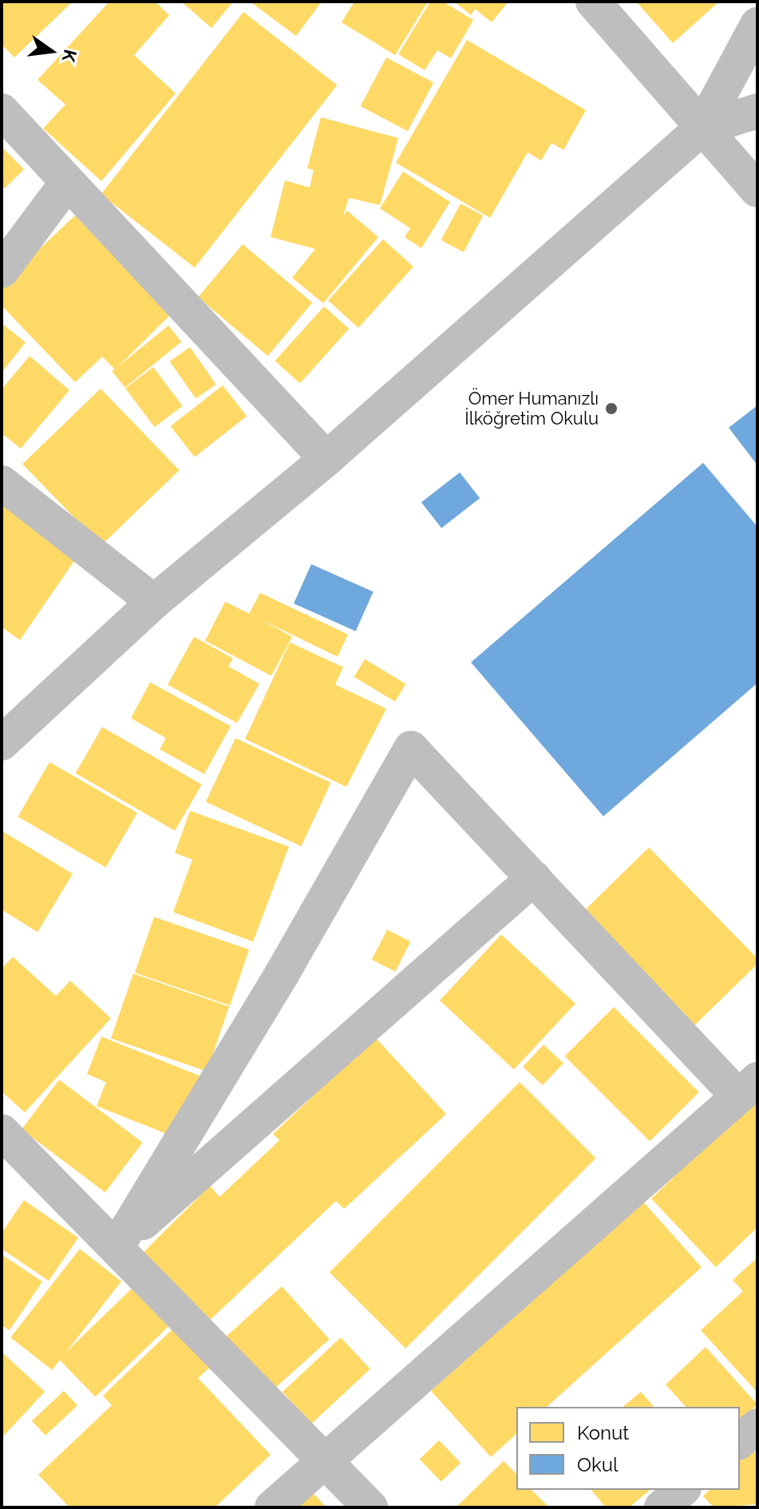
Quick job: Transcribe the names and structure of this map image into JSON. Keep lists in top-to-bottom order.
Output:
{
  "places": ["Ömer Humanızlı İlköğretim Okulu"],
  "legend": ["Konut", "Okul"],
  "north": "right"
}
